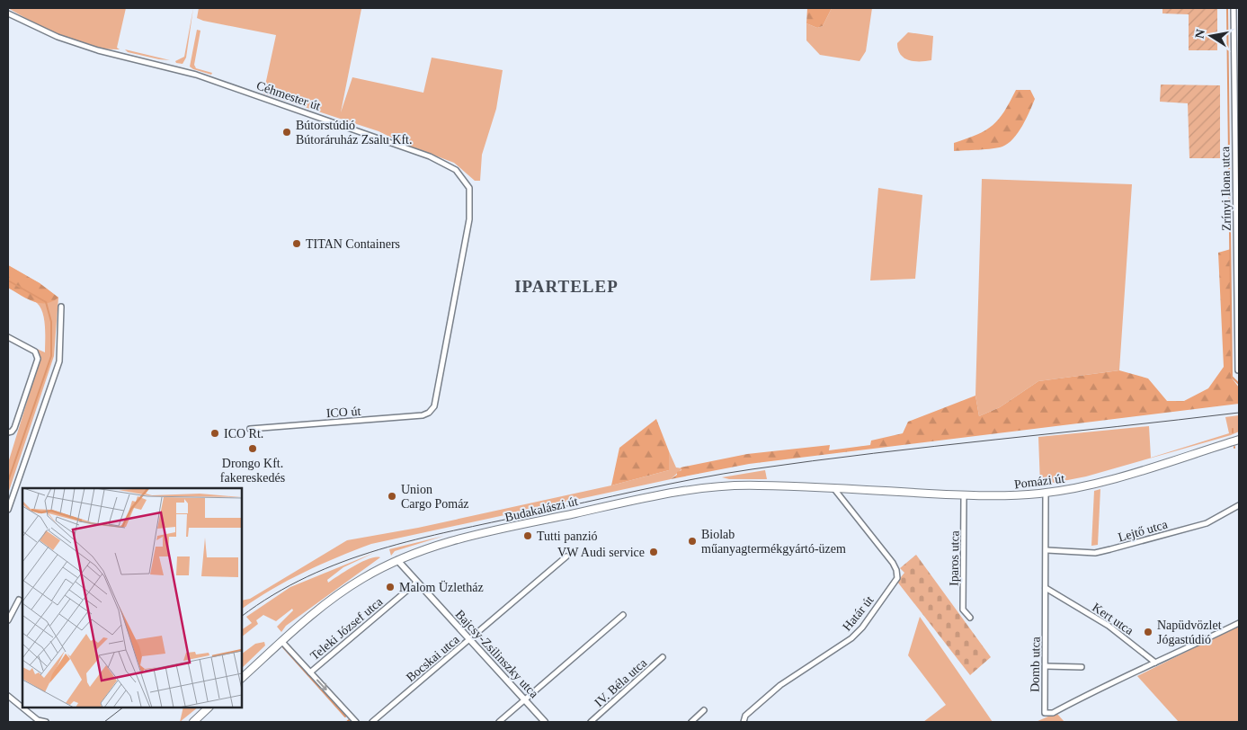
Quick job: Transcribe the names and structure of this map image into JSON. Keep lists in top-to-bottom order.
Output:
{
  "streets": {
    "main road": ["Pomázi út", "Budakalászi út"],
    "street": [
      "Céhmester út",
      "Zrínyi Ilona utca",
      "ICO út",
      "Lejtő utca",
      "Iparos utca",
      "Határ út",
      "Kert utca",
      "Teleki József utca",
      "Bajcsy-Zsilinszky utca",
      "Bocskai utca",
      "Domb utca",
      "IV. Béla utca"
    ]
  },
  "crossings": [
    ["Céhmester út", "ICO út"],
    ["Pomázi út", "Budakalászi út"],
    ["Pomázi út", "Iparos utca"],
    ["Pomázi út", "Határ út"],
    ["Pomázi út", "Domb utca"],
    ["Budakalászi út", "Határ út"],
    ["Budakalászi út", "Bajcsy-Zsilinszky utca"],
    ["Lejtő utca", "Domb utca"],
    ["Kert utca", "Domb utca"],
    ["Teleki József utca", "Bajcsy-Zsilinszky utca"],
    ["Bajcsy-Zsilinszky utca", "Bocskai utca"]
  ],
  "districts": ["IPARTELEP"],
  "places": [
    "Bútorstúdió Bútoráruház Zsalu Kft.",
    "TITAN Containers",
    "ICO Rt.",
    "Drongo Kft. fakereskedés",
    "Union Cargo Pomáz",
    "Tutti panzió",
    "Biolab műanyagtermékgyártó-üzem",
    "VW Audi service",
    "Malom Üzletház",
    "Napüdvözlet Jógastúdió"
  ],
  "north": "left"
}
